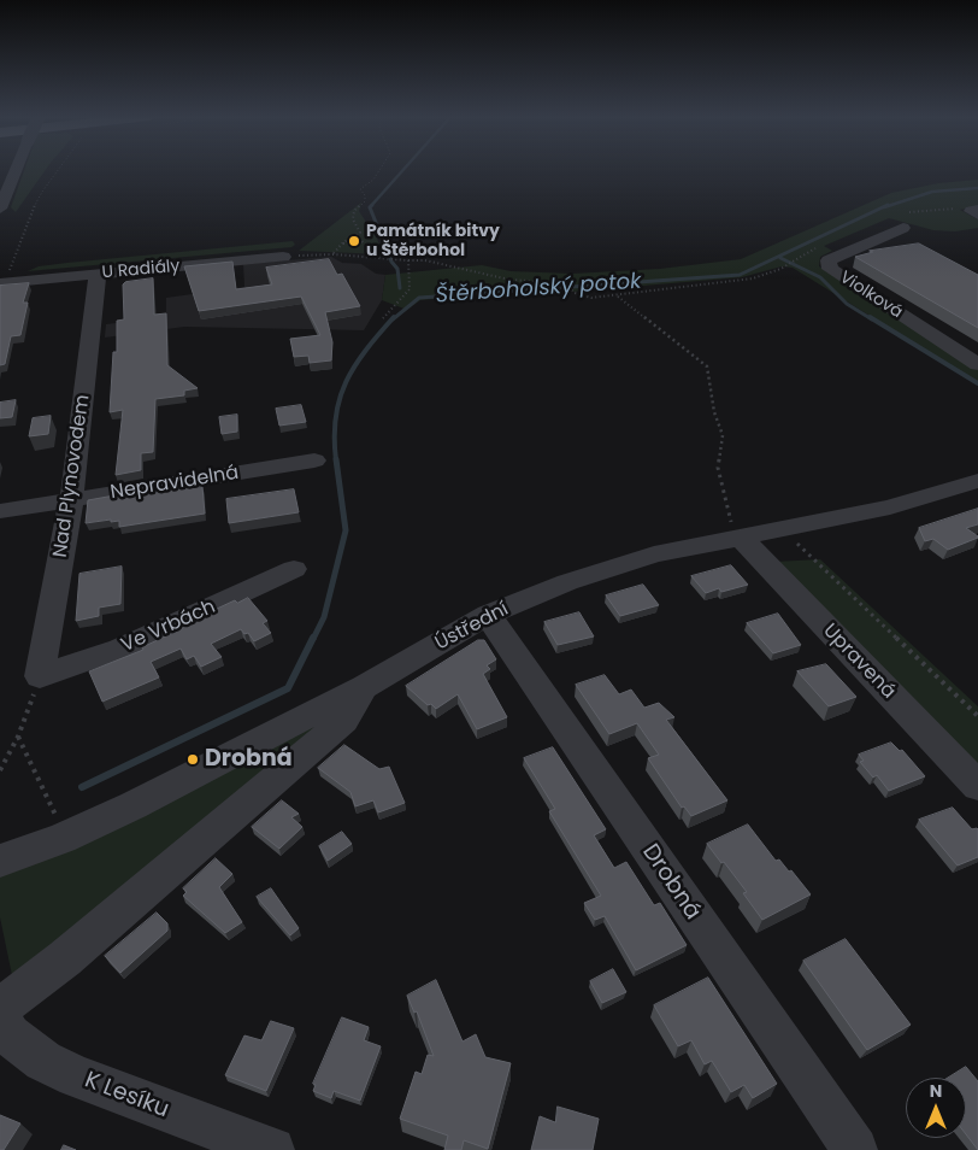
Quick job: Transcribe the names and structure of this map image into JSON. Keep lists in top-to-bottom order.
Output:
{
  "streets": {
    "street": [
      "U Radiály",
      "Violková",
      "Nad Plynovodem",
      "Nepravidelná",
      "Ve Vrbách",
      "Ústřední",
      "Upravená",
      "Drobná",
      "K Lesíku"
    ]
  },
  "crossings": [
    ["U Radiály", "Nad Plynovodem"],
    ["Nad Plynovodem", "Nepravidelná"],
    ["Nad Plynovodem", "Ve Vrbách"],
    ["Ústřední", "Upravená"],
    ["Ústřední", "Drobná"]
  ],
  "water": ["Štěrboholský potok"],
  "places": ["Památník bitvy u Štěrbohol", "Drobná"],
  "north": "top"
}
